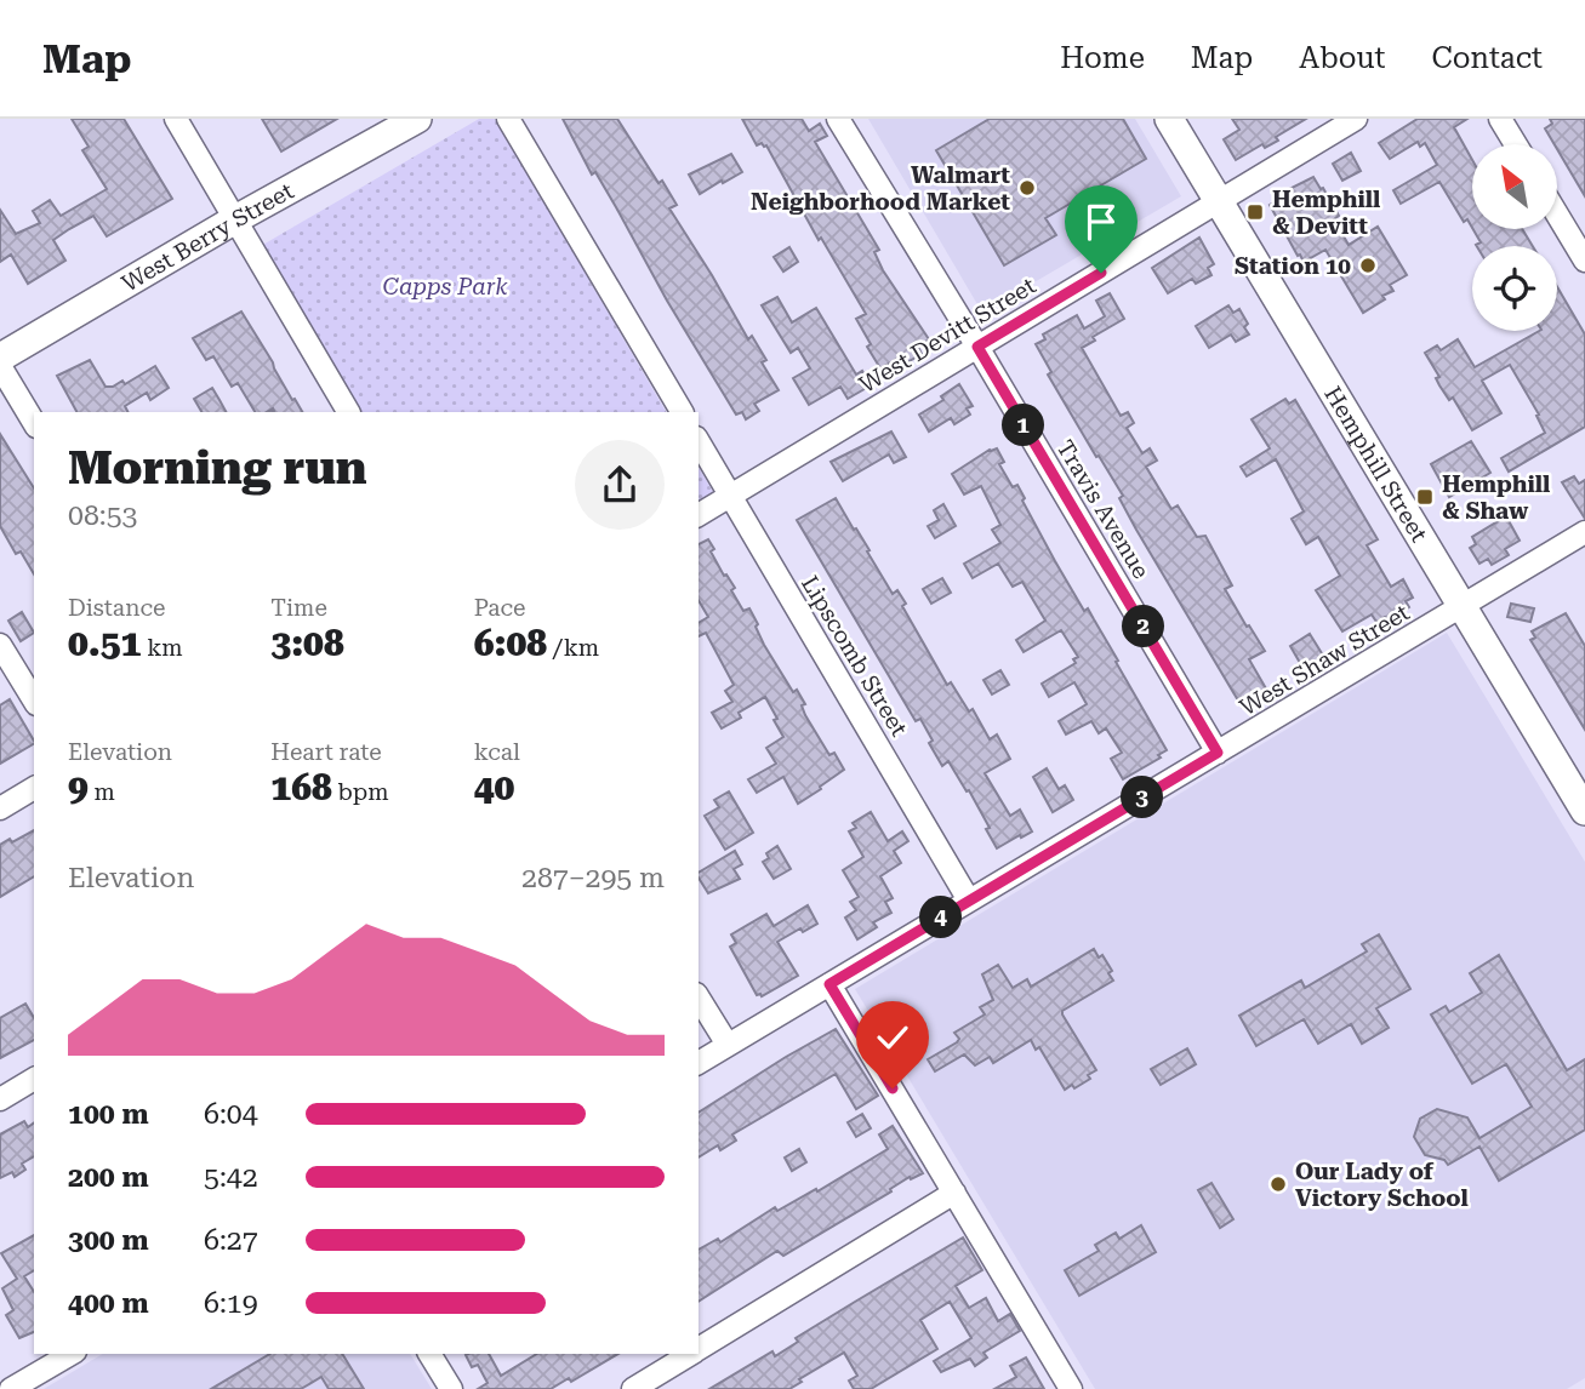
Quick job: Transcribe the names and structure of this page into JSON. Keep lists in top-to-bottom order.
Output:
{
  "streets": {
    "main road": ["West Berry Street", "Hemphill Street"],
    "street": [
      "West Devitt Street",
      "Travis Avenue",
      "Lipscomb Street",
      "West Shaw Street"
    ]
  },
  "crossings": [
    ["West Devitt Street", "Hemphill Street"],
    ["West Devitt Street", "Travis Avenue"],
    ["West Devitt Street", "Lipscomb Street"],
    ["Hemphill Street", "West Shaw Street"],
    ["Travis Avenue", "West Shaw Street"],
    ["Lipscomb Street", "West Shaw Street"]
  ],
  "parks": ["Capps Park"],
  "places": {
    "other": ["Walmart Neighborhood Market", "Station 10", "Our Lady of Victory School"],
    "transit": ["Hemphill & Devitt", "Hemphill & Shaw"]
  },
  "north": "top left",
  "page": {
    "header": "Map",
    "nav": [
      "Home",
      "Map",
      "About",
      "Contact"
    ],
    "pins": [
      "1",
      "2",
      "3",
      "4"
    ],
    "heading": ["Morning run", "08:53"],
    "stats": [
      ["Distance", "0.51 km"],
      ["Time", "3:08"],
      ["Pace", "6:08 /km"],
      ["Elevation", "9 m"],
      ["Heart rate", "168 bpm"],
      ["kcal", "40"]
    ],
    "chart": ["Elevation", "287–295 m"],
    "list": [
      {
        "name": "100 m",
        "note": "6:04"
      },
      {
        "name": "200 m",
        "note": "5:42"
      },
      {
        "name": "300 m",
        "note": "6:27"
      },
      {
        "name": "400 m",
        "note": "6:19"
      }
    ]
  }
}
